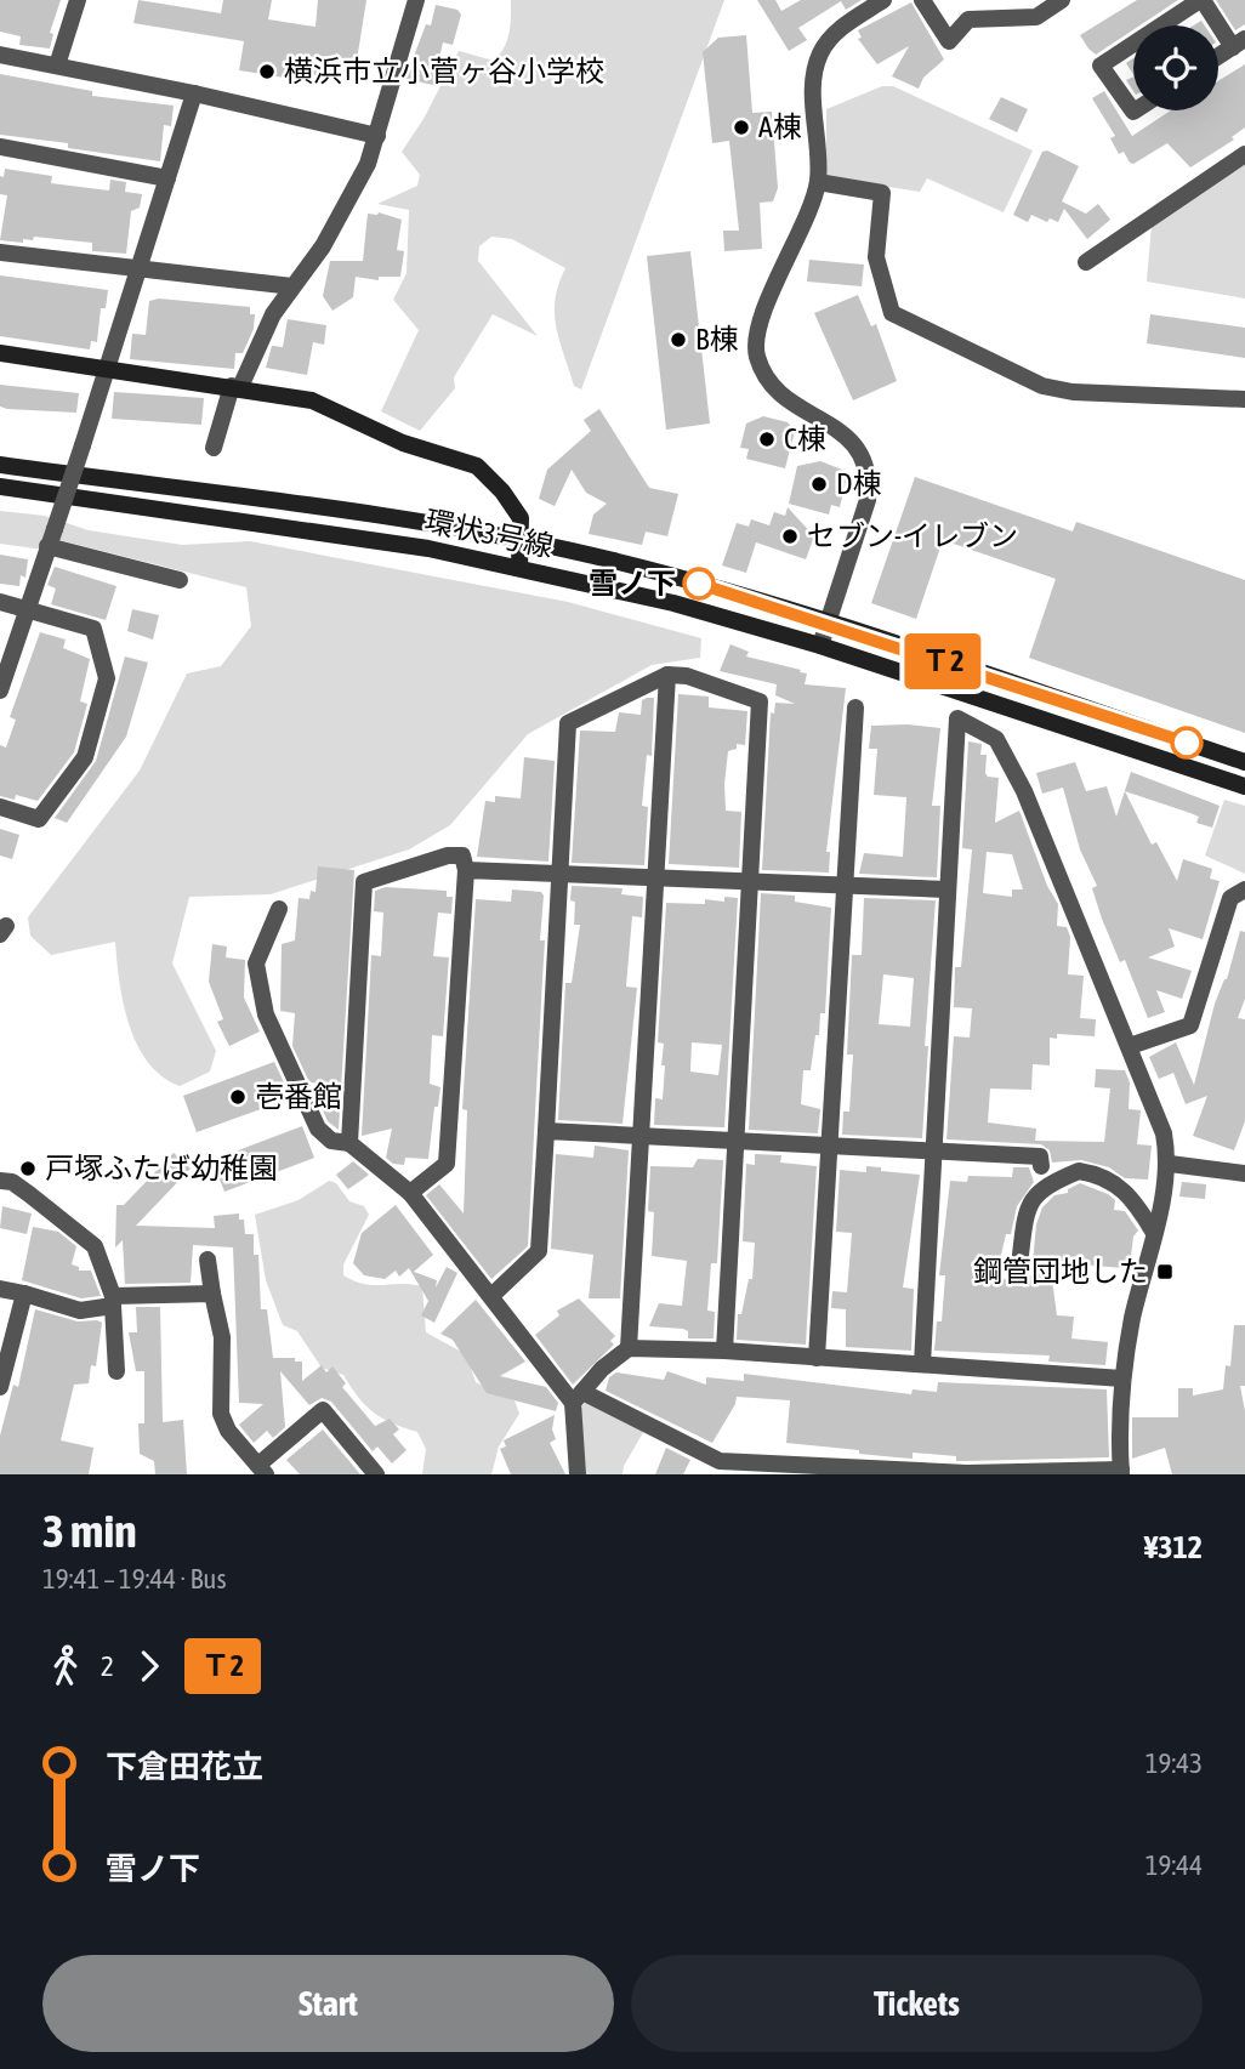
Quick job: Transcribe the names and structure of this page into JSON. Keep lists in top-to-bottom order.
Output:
{
  "streets": {
    "street": ["環状3号線"]
  },
  "places": {
    "other": [
      "横浜市立小菅ヶ谷小学校",
      "A棟",
      "B棟",
      "C棟",
      "D棟",
      "セブン-イレブン",
      "雪ノ下",
      "壱番館",
      "戸塚ふたば幼稚園"
    ],
    "transit": ["鋼管団地した"]
  },
  "lines": ["bus line Ｔ2"],
  "page": {
    "on_map": "Ｔ2",
    "heading": ["3 min", "19:41 – 19:44 · Bus", "¥312"],
    "legs": ["2", "Ｔ2"],
    "list": [
      {
        "name": "下倉田花立",
        "value": "19:43"
      },
      {
        "name": "雪ノ下",
        "value": "19:44"
      }
    ],
    "buttons": ["Start", "Tickets"]
  }
}
